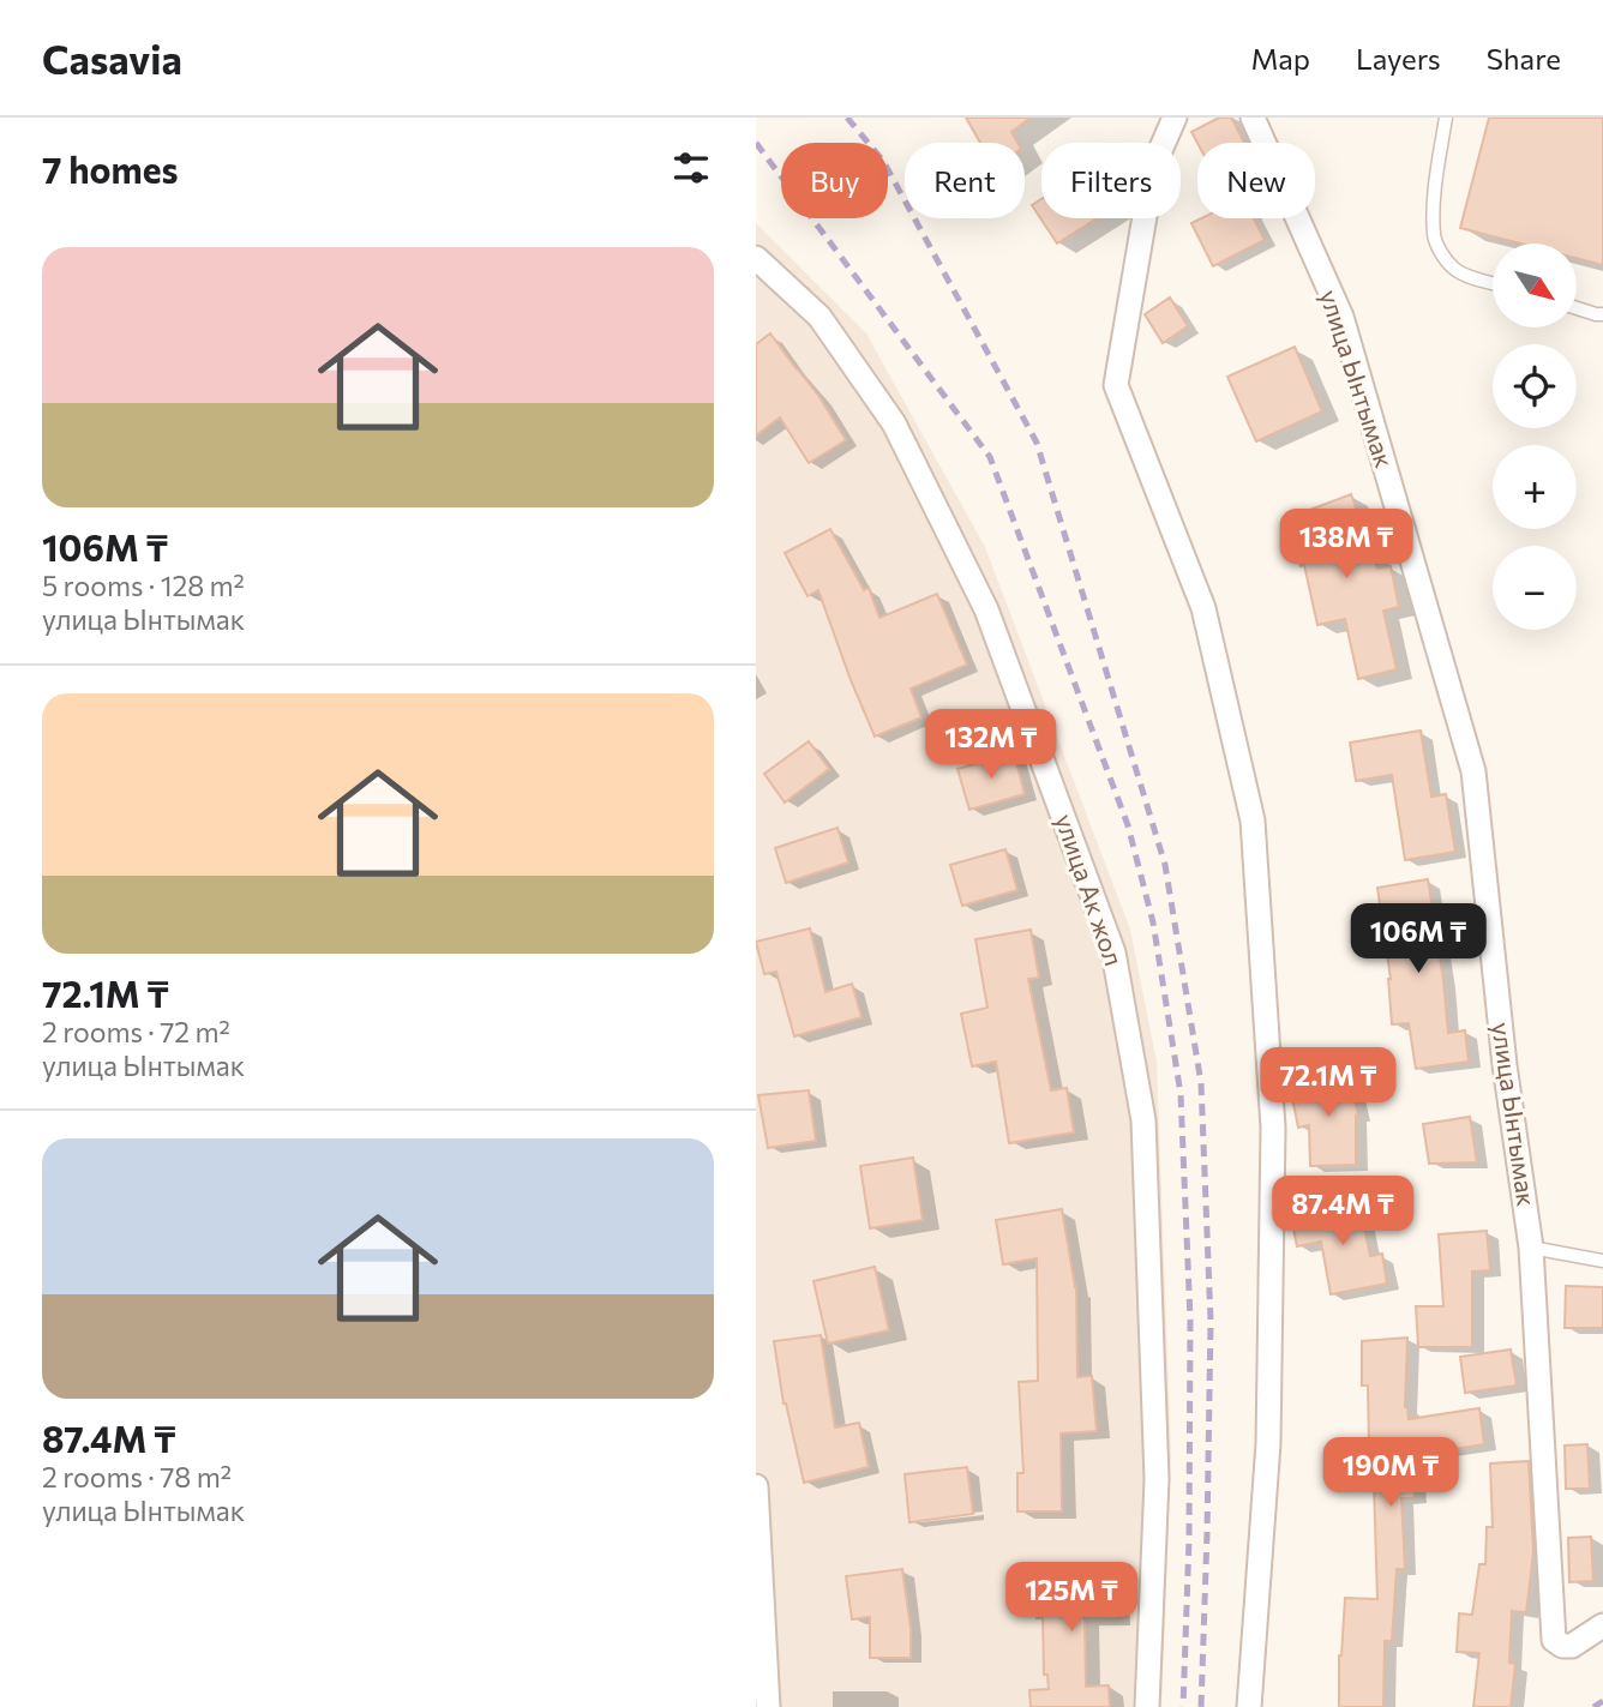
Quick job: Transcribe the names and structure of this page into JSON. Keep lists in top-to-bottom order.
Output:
{
  "streets": {
    "street": ["улица Ынтымак", "улица Ак жол"]
  },
  "north": "bottom right",
  "page": {
    "header": "Casavia",
    "nav": ["Map", "Layers", "Share"],
    "heading": "7 homes",
    "chip": [
      "Buy",
      "Rent",
      "Filters",
      "New"
    ],
    "list": [
      {
        "name": "106M ₸",
        "note": "5 rooms · 128 m² · улица Ынтымак"
      },
      {
        "name": "72.1M ₸",
        "note": "2 rooms · 72 m² · улица Ынтымак"
      },
      {
        "name": "87.4M ₸",
        "note": "2 rooms · 78 m² · улица Ынтымак"
      }
    ],
    "map_buttons": ["+", "−"],
    "price": [
      "138M ₸",
      "132M ₸",
      "106M ₸",
      "72.1M ₸",
      "87.4M ₸",
      "190M ₸",
      "125M ₸"
    ]
  }
}
